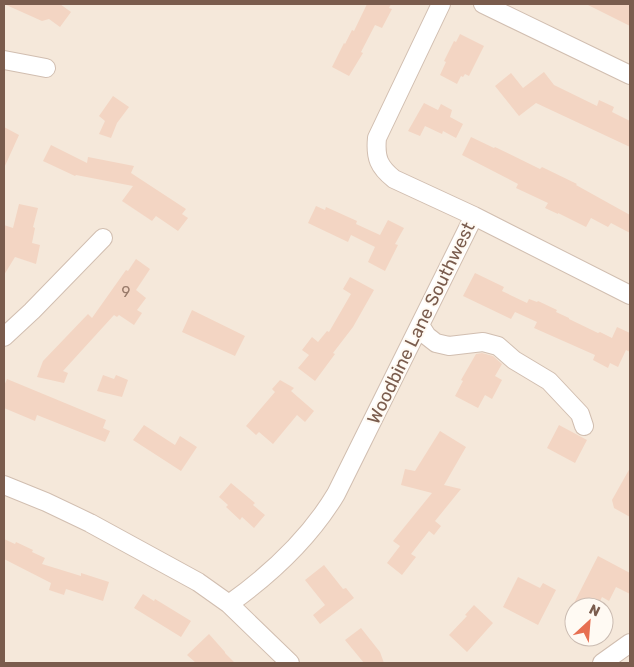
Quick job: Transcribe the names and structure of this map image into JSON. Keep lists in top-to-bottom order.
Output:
{
  "streets": {
    "street": ["Woodbine Lane Southwest"]
  },
  "house_numbers": ["9"],
  "north": "top right"
}
